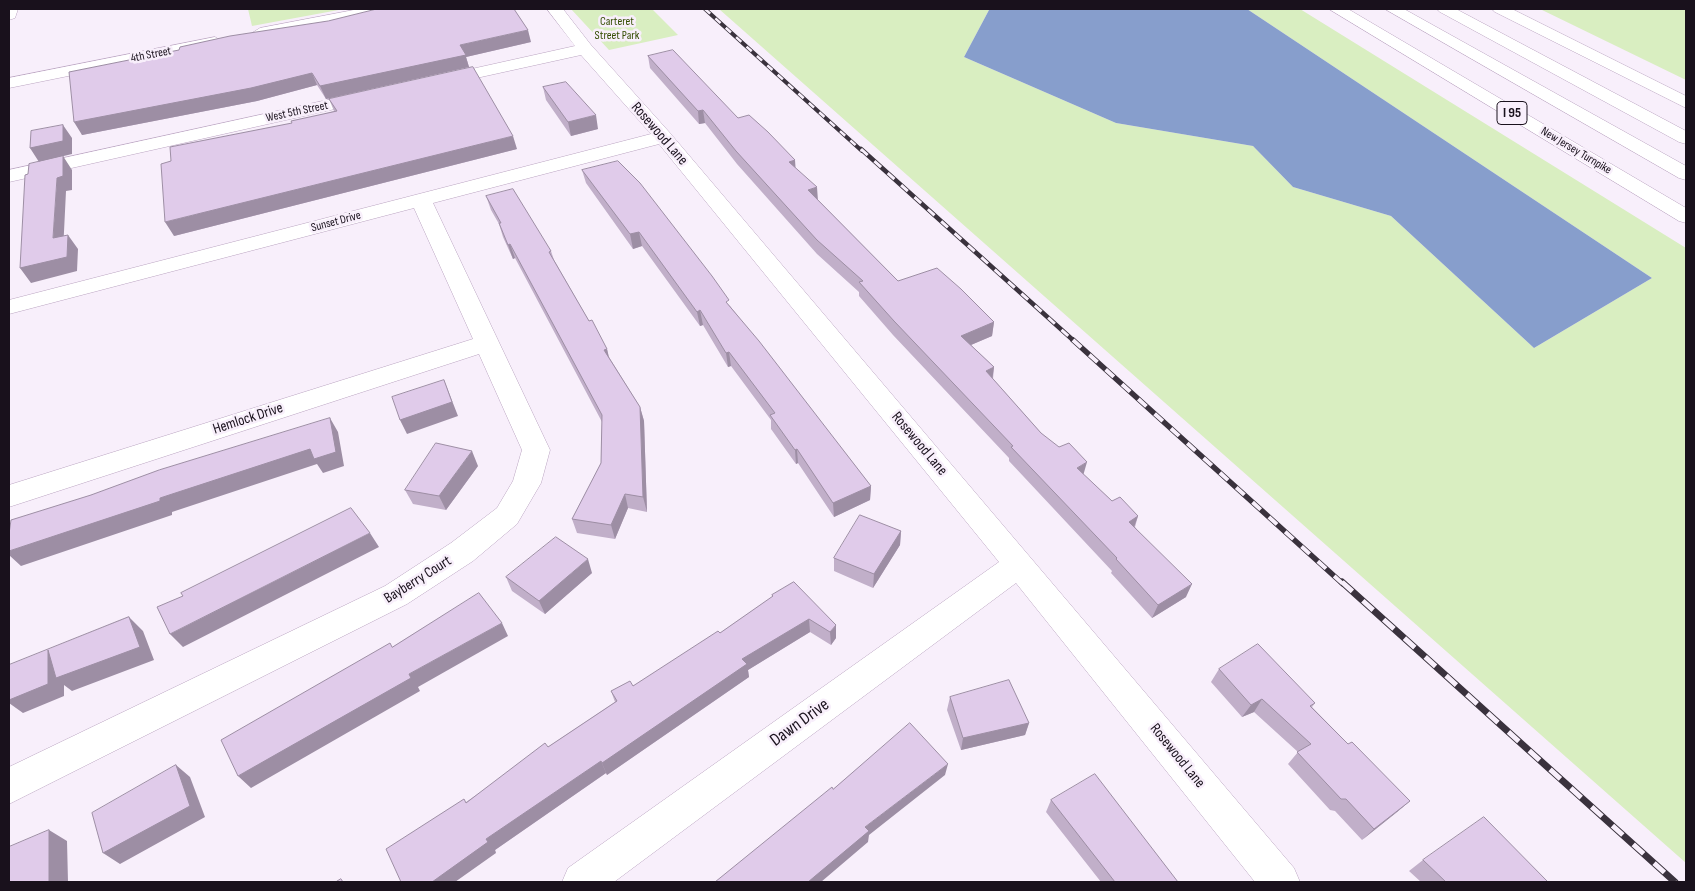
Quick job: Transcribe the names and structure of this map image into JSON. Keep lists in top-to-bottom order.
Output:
{
  "streets": {
    "main road": [
      "4th Street",
      "West 5th Street",
      "I 95",
      "Rosewood Lane",
      "New Jersey Turnpike",
      "Sunset Drive",
      "Hemlock Drive",
      "Bayberry Court",
      "Dawn Drive"
    ]
  },
  "crossings": [
    ["Rosewood Lane", "Sunset Drive"],
    ["Rosewood Lane", "Dawn Drive"],
    ["Sunset Drive", "Bayberry Court"],
    ["Hemlock Drive", "Bayberry Court"]
  ],
  "parks": ["Carteret Street Park"]
}
